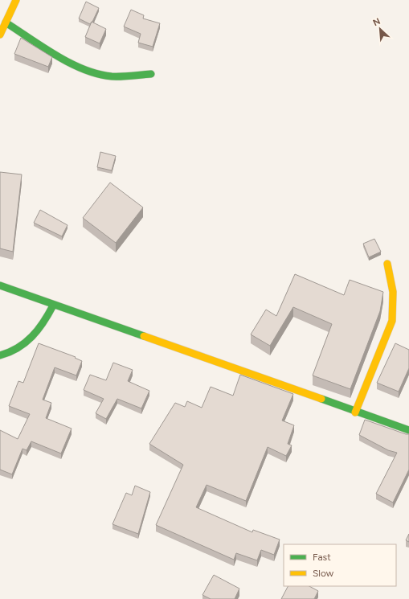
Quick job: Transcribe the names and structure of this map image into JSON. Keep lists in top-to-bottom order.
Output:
{
  "legend": ["Fast", "Slow"],
  "north": "top left"
}
